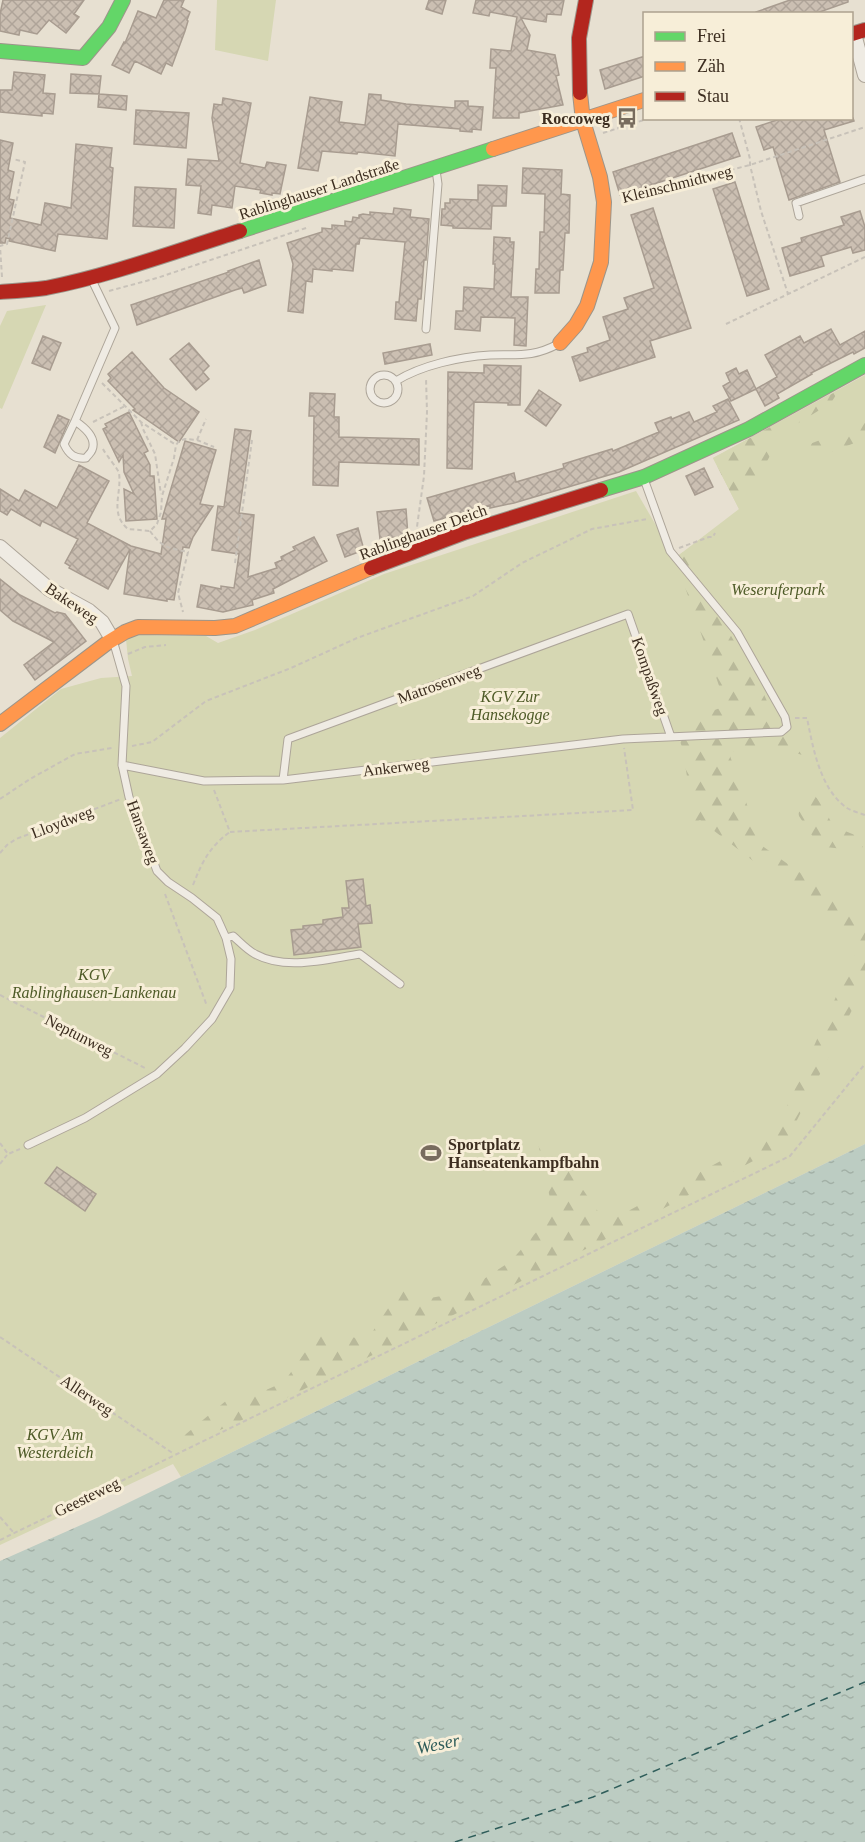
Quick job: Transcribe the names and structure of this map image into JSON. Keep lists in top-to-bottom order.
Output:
{
  "streets": {
    "street": ["Rablinghauser Landstraße", "Rablinghauser Deich", "Bakeweg"],
    "lane": [
      "Kompaßweg",
      "Matrosenweg",
      "Ankerweg",
      "Hansaweg"
    ],
    "path": [
      "Kleinschmidtweg",
      "Lloydweg",
      "Neptunweg",
      "Allerweg",
      "Geesteweg"
    ]
  },
  "crossings": [
    ["Rablinghauser Deich", "Bakeweg"],
    ["Rablinghauser Deich", "Hansaweg"],
    ["Bakeweg", "Hansaweg"],
    ["Kompaßweg", "Matrosenweg"],
    ["Kompaßweg", "Ankerweg"],
    ["Matrosenweg", "Ankerweg"],
    ["Ankerweg", "Hansaweg"],
    ["Lloydweg", "Hansaweg"],
    ["Hansaweg", "Neptunweg"],
    ["Allerweg", "Geesteweg"]
  ],
  "water": ["Weser"],
  "parks": [
    "Weseruferpark",
    "KGV Zur Hansekogge",
    "KGV Rablinghausen-Lankenau",
    "KGV Am Westerdeich"
  ],
  "places": {
    "bus stop": ["Roccoweg"],
    "sports": ["Sportplatz Hanseatenkampfbahn"]
  },
  "legend": ["Frei", "Zäh", "Stau"]
}
